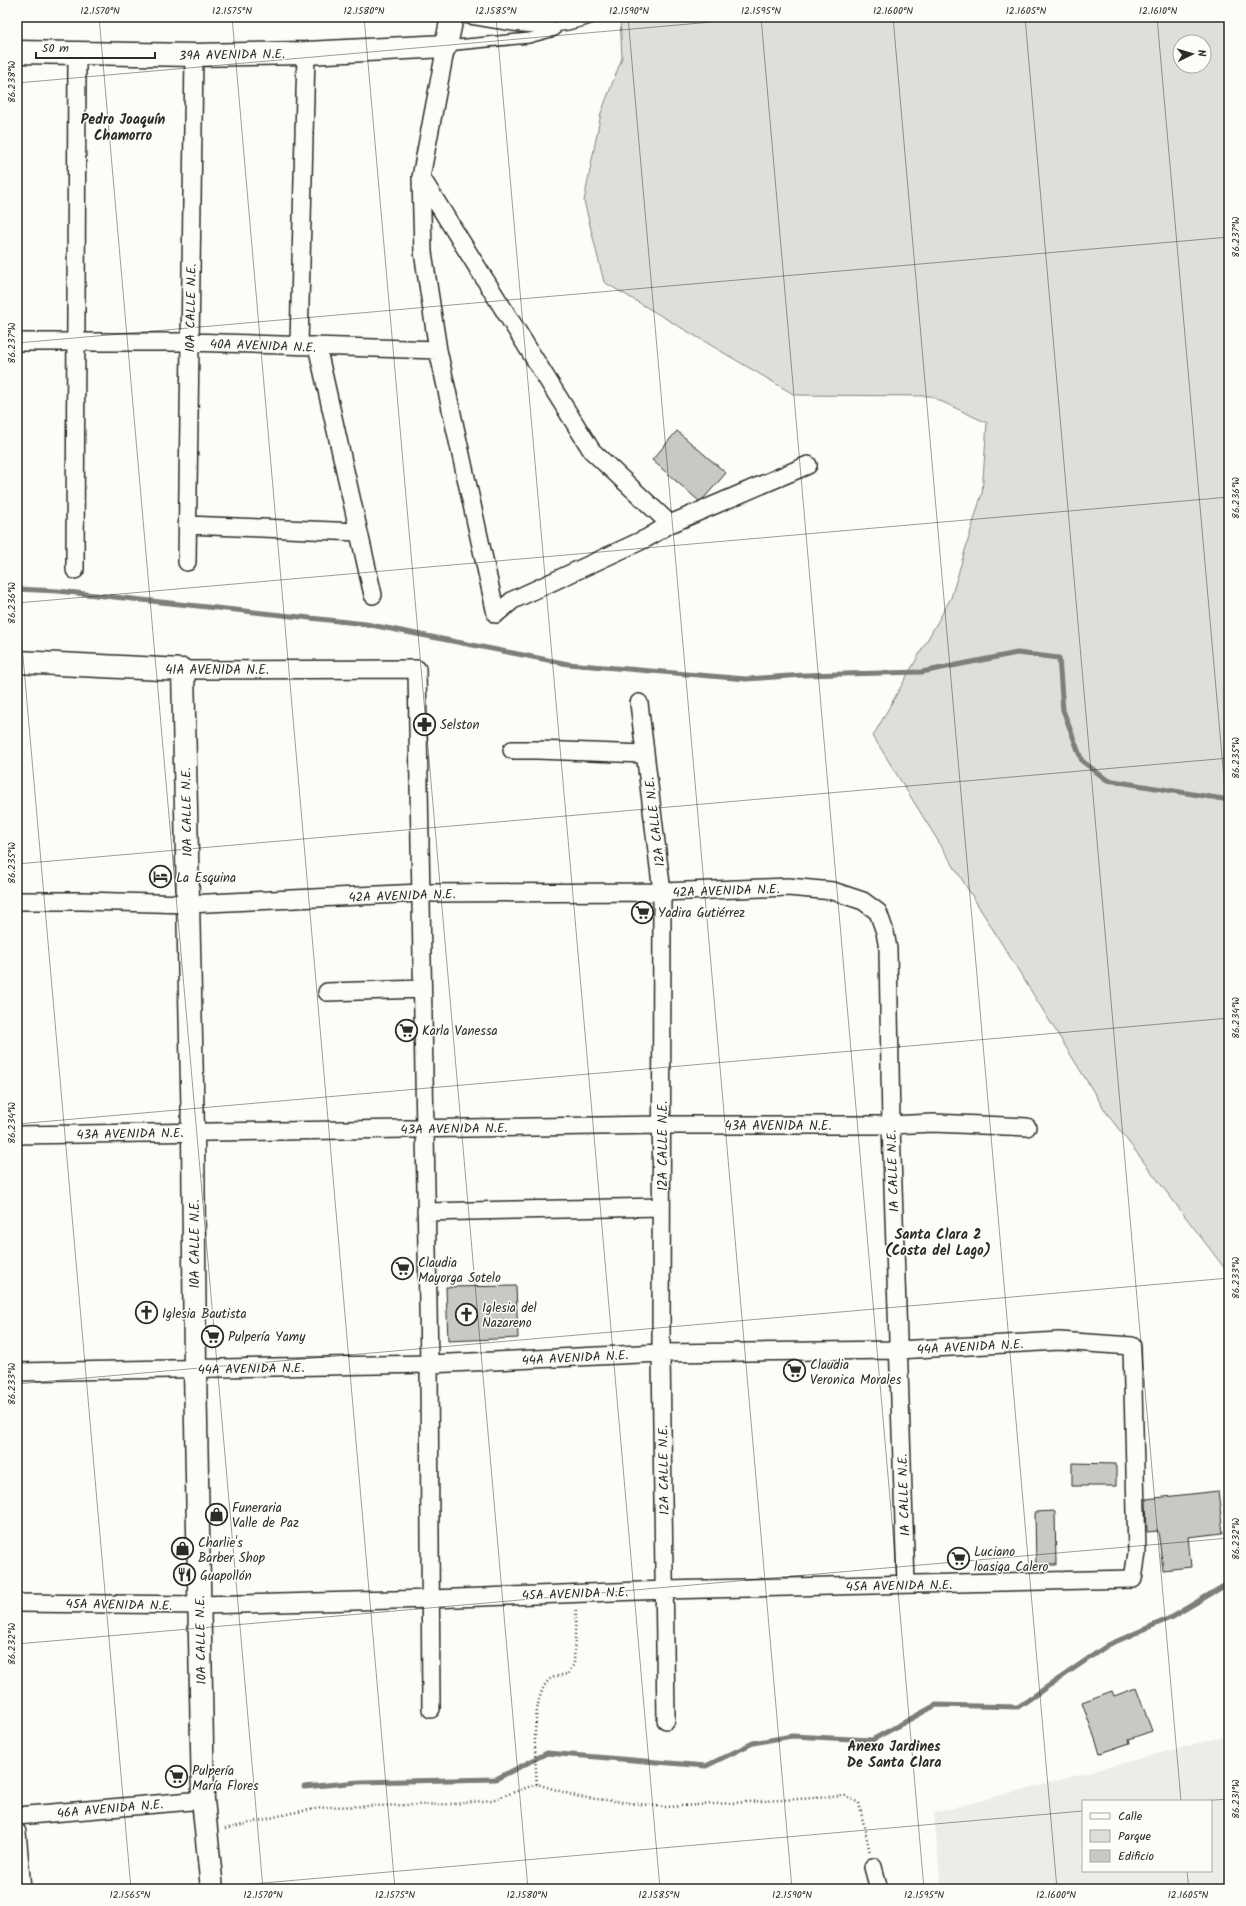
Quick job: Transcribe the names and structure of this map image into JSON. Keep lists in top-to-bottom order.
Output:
{
  "streets": {
    "street": [
      "39A AVENIDA N.E.",
      "10A CALLE N.E.",
      "40A AVENIDA N.E.",
      "41A AVENIDA N.E.",
      "12A CALLE N.E.",
      "42A AVENIDA N.E.",
      "43A AVENIDA N.E.",
      "1A CALLE N.E.",
      "44A AVENIDA N.E.",
      "45A AVENIDA N.E.",
      "46A AVENIDA N.E."
    ]
  },
  "crossings": [
    ["39A AVENIDA N.E.", "10A CALLE N.E."],
    ["10A CALLE N.E.", "40A AVENIDA N.E."],
    ["10A CALLE N.E.", "41A AVENIDA N.E."],
    ["10A CALLE N.E.", "42A AVENIDA N.E."],
    ["10A CALLE N.E.", "43A AVENIDA N.E."],
    ["10A CALLE N.E.", "44A AVENIDA N.E."],
    ["10A CALLE N.E.", "45A AVENIDA N.E."],
    ["10A CALLE N.E.", "46A AVENIDA N.E."],
    ["41A AVENIDA N.E.", "42A AVENIDA N.E."],
    ["12A CALLE N.E.", "42A AVENIDA N.E."],
    ["12A CALLE N.E.", "43A AVENIDA N.E."],
    ["12A CALLE N.E.", "44A AVENIDA N.E."],
    ["12A CALLE N.E.", "45A AVENIDA N.E."],
    ["42A AVENIDA N.E.", "1A CALLE N.E."],
    ["43A AVENIDA N.E.", "1A CALLE N.E."],
    ["1A CALLE N.E.", "44A AVENIDA N.E."],
    ["1A CALLE N.E.", "45A AVENIDA N.E."],
    ["44A AVENIDA N.E.", "45A AVENIDA N.E."]
  ],
  "districts": ["Pedro Joaquín Chamorro", "Santa Clara 2 (Costa del Lago)", "Anexo Jardines De Santa Clara"],
  "places": {
    "pharmacy": ["Selston"],
    "hotel": ["La Esquina"],
    "supermarket": [
      "Yadira Gutiérrez",
      "Karla Vanessa",
      "Claudia Mayorga Sotelo",
      "Pulpería Yamy",
      "Claudia Veronica Morales",
      "Luciano loasiga Calero",
      "Pulpería María Flores"
    ],
    "church": ["Iglesia Bautista", "Iglesia del Nazareno"],
    "shop": ["Funeraria Valle de Paz", "Charlie's Barber Shop"],
    "restaurant": ["Guapollón"]
  },
  "legend": ["Calle", "Parque", "Edificio"],
  "scale_bar": "50 m",
  "north": "right",
  "coordinates": [
    "12.1570°N",
    "12.1575°N",
    "12.1580°N",
    "12.1585°N",
    "12.1590°N",
    "12.1595°N",
    "12.1600°N",
    "12.1605°N",
    "12.1610°N",
    "86.238°W",
    "86.237°W",
    "86.236°W",
    "86.235°W",
    "86.234°W",
    "86.233°W",
    "86.232°W",
    "86.231°W",
    "12.1565°N"
  ]
}
